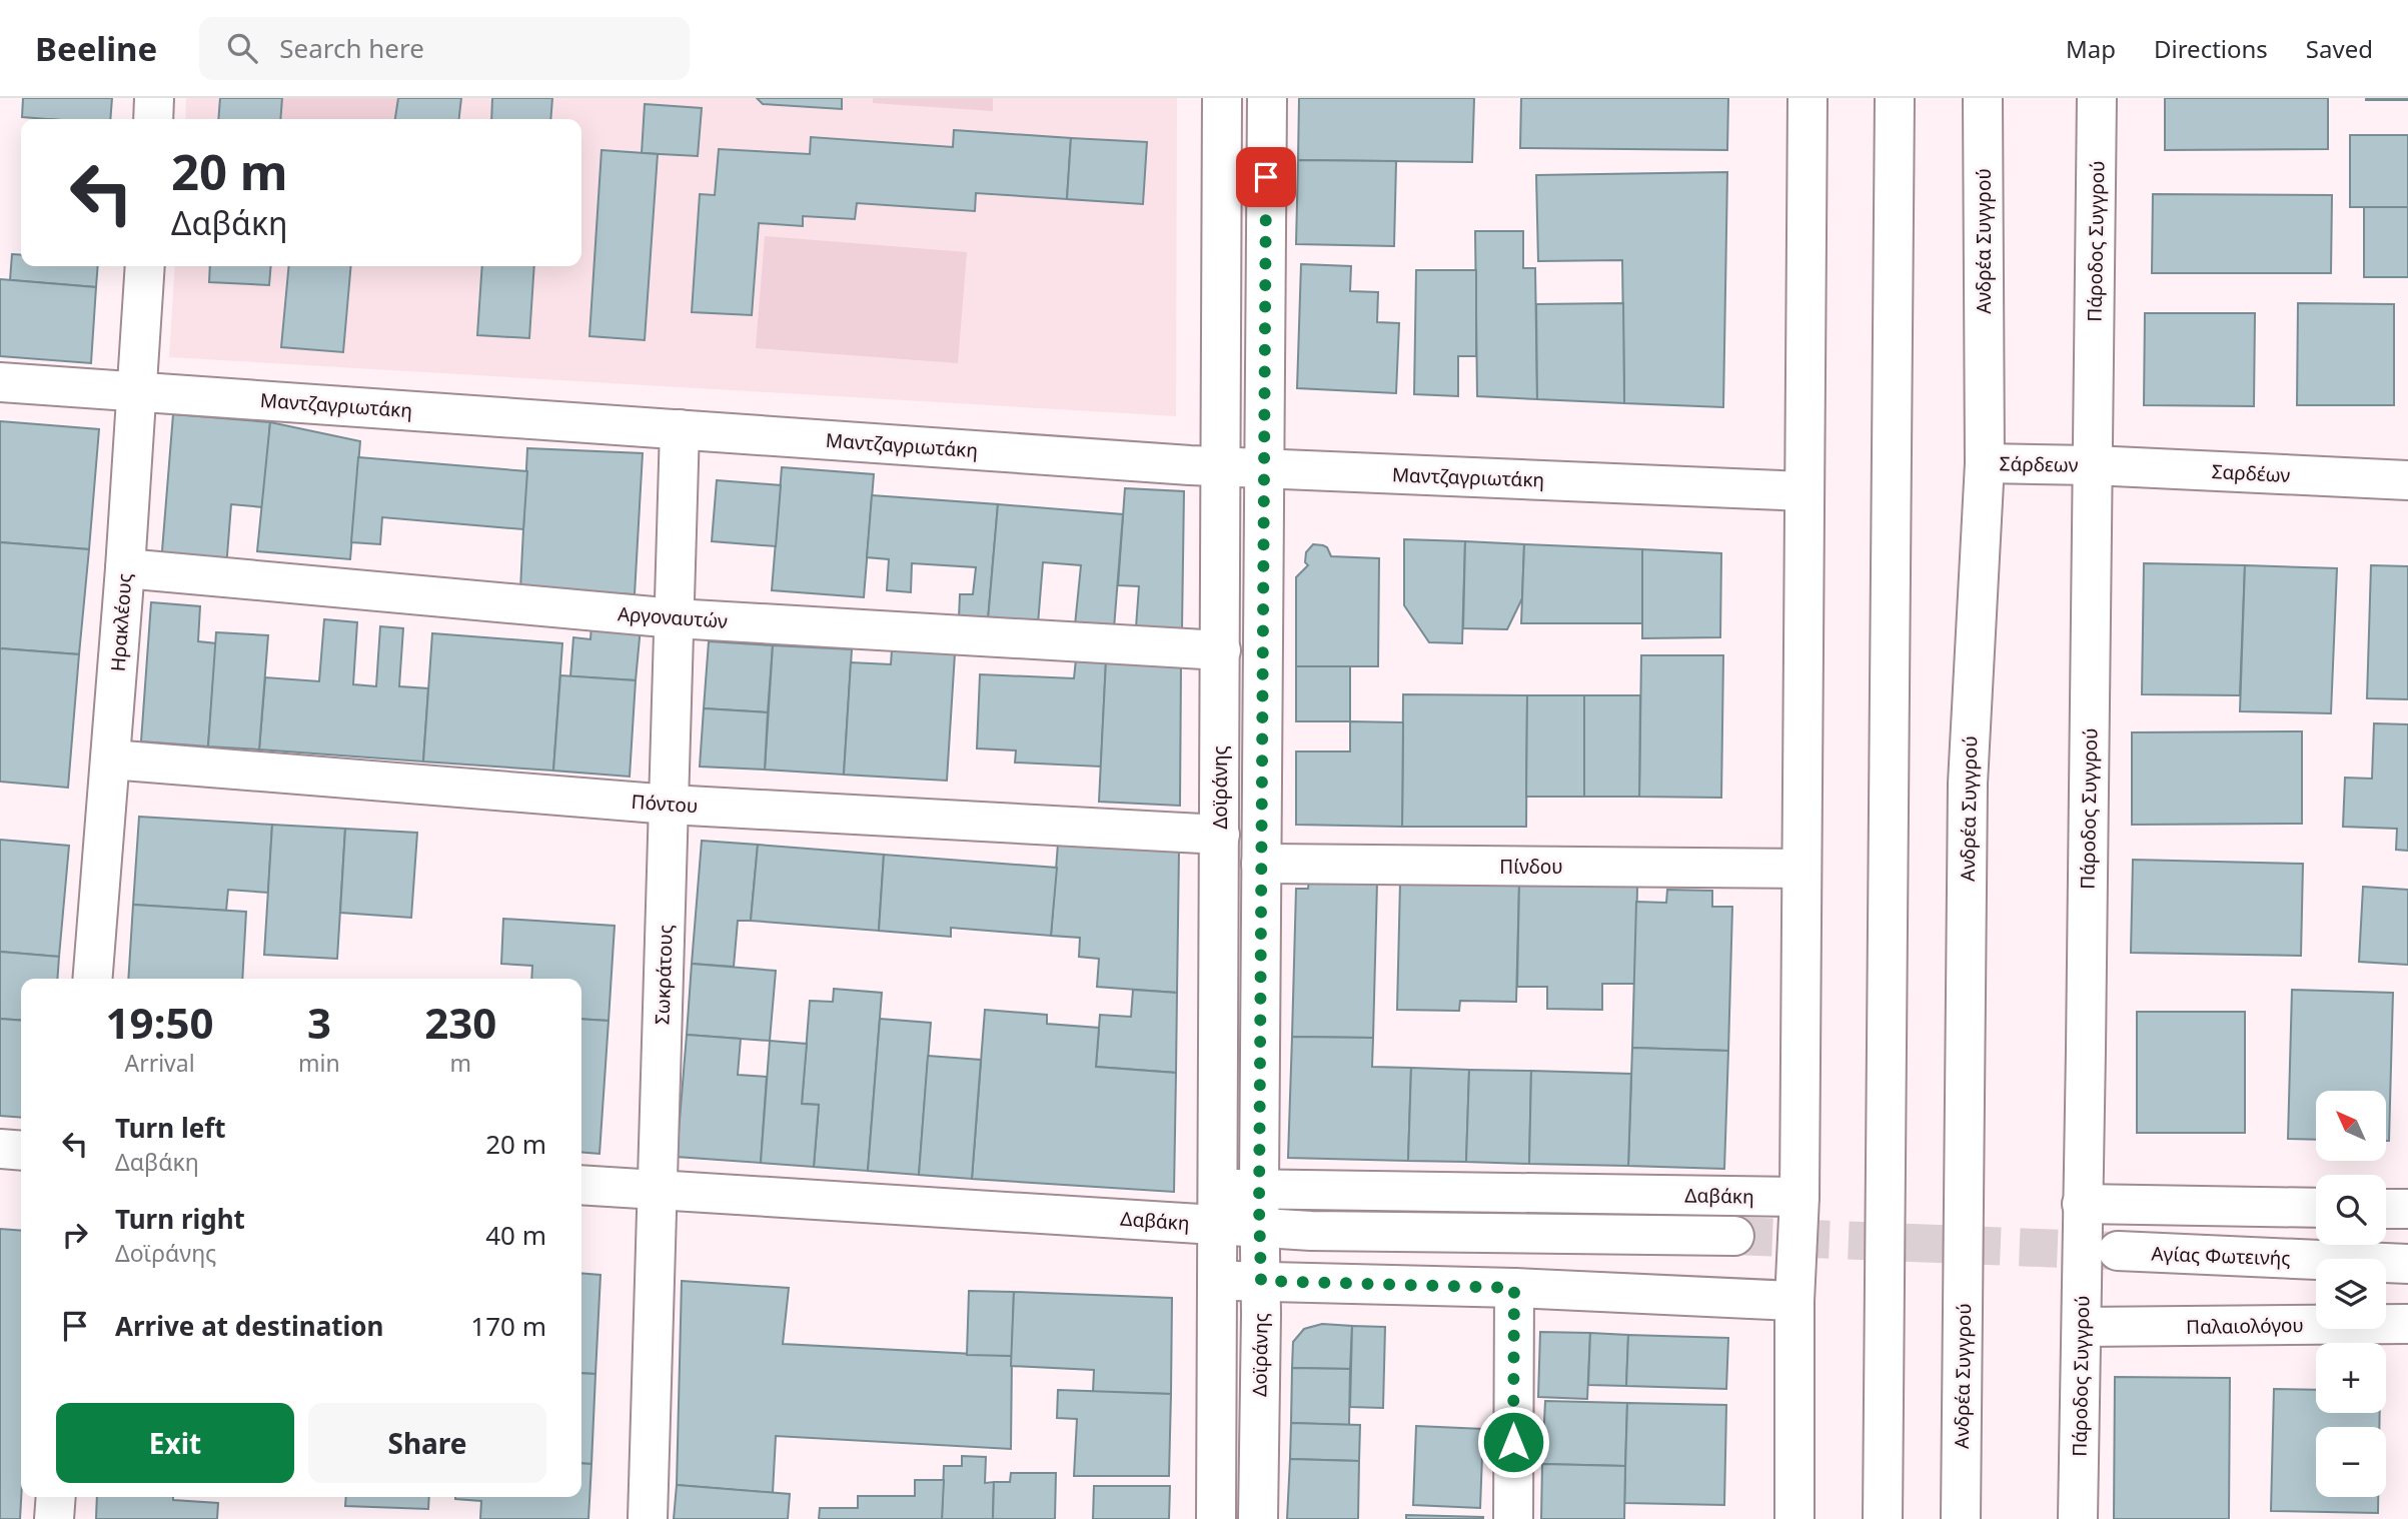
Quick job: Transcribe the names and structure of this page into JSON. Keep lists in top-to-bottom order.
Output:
{
  "streets": {
    "main road": [
      "Ανδρέα Συγγρού",
      "Πάροδος Συγγρού",
      "Μαντζαγριωτάκη",
      "Σάρδεων",
      "Σαρδέων",
      "Αργοναυτών",
      "Ηρακλέους",
      "Δοϊράνης",
      "Πόντου",
      "Πίνδου",
      "Σωκράτους",
      "Δαβάκη",
      "Αγίας Φωτεινής",
      "Παλαιολόγου"
    ]
  },
  "crossings": [
    ["Ανδρέα Συγγρού", "Σάρδεων"],
    ["Πάροδος Συγγρού", "Σάρδεων"],
    ["Πάροδος Συγγρού", "Σαρδέων"],
    ["Πάροδος Συγγρού", "Παλαιολόγου"],
    ["Μαντζαγριωτάκη", "Ηρακλέους"],
    ["Μαντζαγριωτάκη", "Δοϊράνης"],
    ["Μαντζαγριωτάκη", "Σωκράτους"],
    ["Σάρδεων", "Σαρδέων"],
    ["Αργοναυτών", "Ηρακλέους"],
    ["Αργοναυτών", "Δοϊράνης"],
    ["Αργοναυτών", "Σωκράτους"],
    ["Ηρακλέους", "Πόντου"],
    ["Δοϊράνης", "Πόντου"],
    ["Δοϊράνης", "Πίνδου"],
    ["Δοϊράνης", "Δαβάκη"],
    ["Πόντου", "Σωκράτους"],
    ["Σωκράτους", "Δαβάκη"]
  ],
  "north": "top left",
  "page": {
    "header": "Beeline",
    "search": "Search here",
    "nav": ["Map", "Directions", "Saved"],
    "turn": ["20 m", "Δαβάκη"],
    "eta": [
      "19:50",
      "Arrival",
      "3",
      "min",
      "230",
      "m"
    ],
    "map_buttons": ["+", "−"],
    "list": [
      {
        "name": "Turn left",
        "note": "Δαβάκη",
        "value": "20 m"
      },
      {
        "name": "Turn right",
        "note": "Δοϊράνης",
        "value": "40 m"
      },
      {
        "name": "Arrive at destination",
        "value": "170 m"
      }
    ],
    "buttons": ["Exit", "Share"]
  }
}
